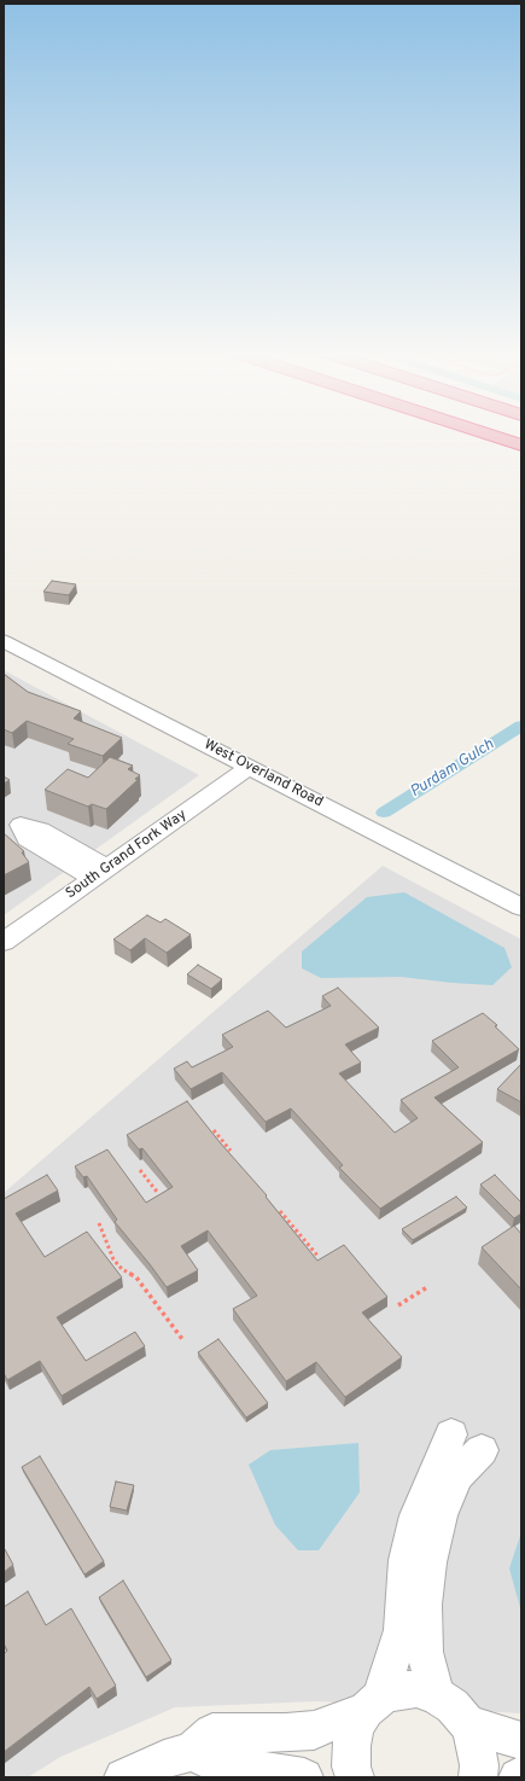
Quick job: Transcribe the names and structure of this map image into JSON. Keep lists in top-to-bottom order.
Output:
{
  "streets": {
    "street": ["West Overland Road", "South Grand Fork Way"]
  },
  "crossings": [
    ["West Overland Road", "South Grand Fork Way"]
  ],
  "water": ["Purdam Gulch"]
}
